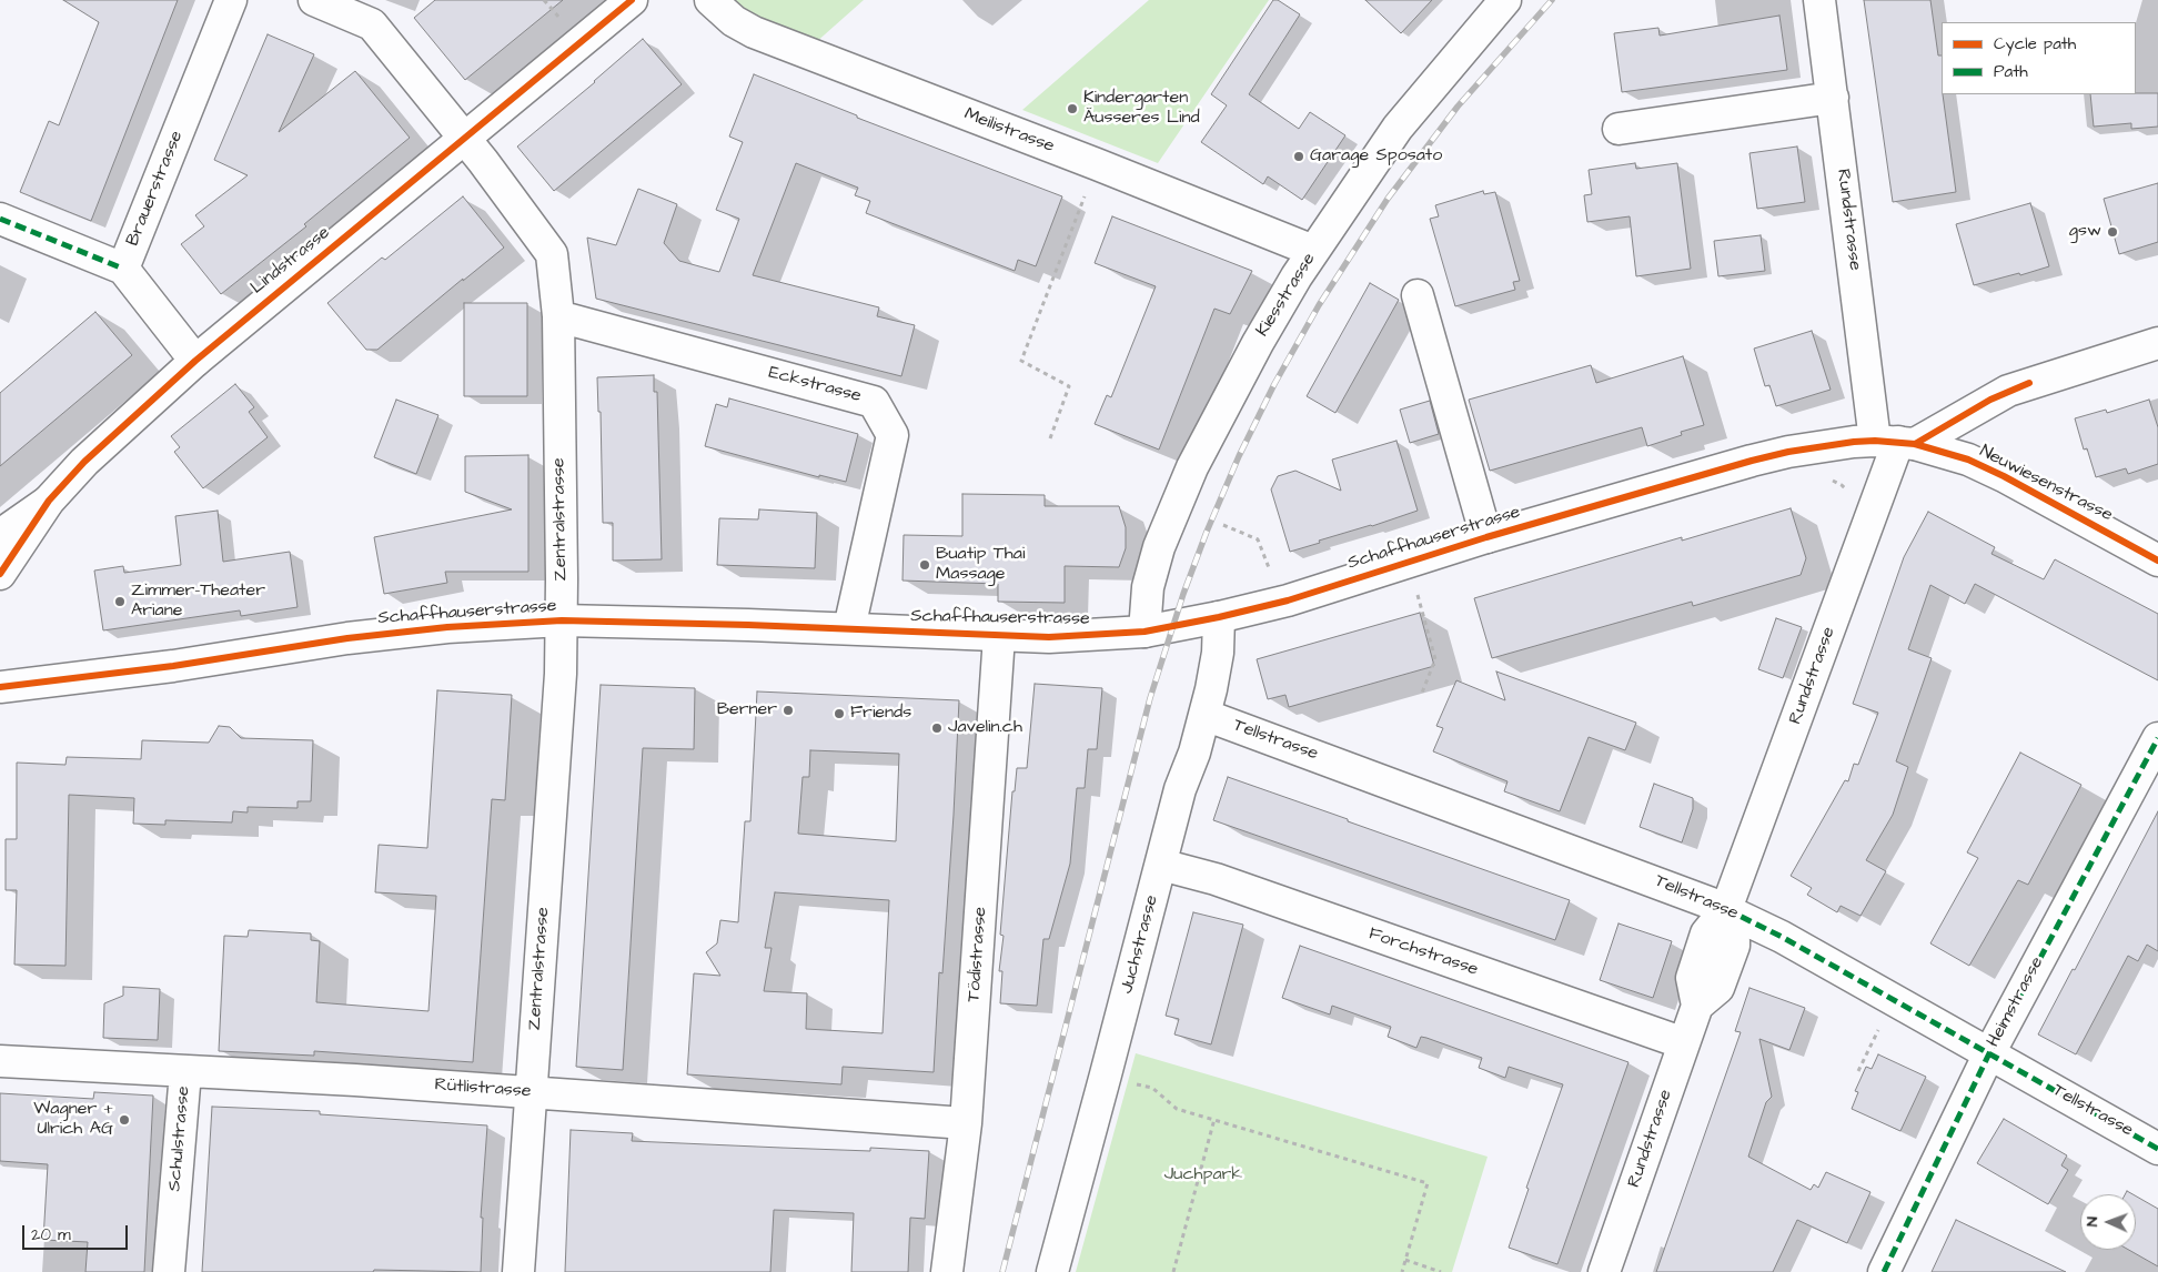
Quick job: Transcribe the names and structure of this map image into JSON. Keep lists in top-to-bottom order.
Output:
{
  "streets": {
    "street": [
      "Meilistrasse",
      "Brauerstrasse",
      "Rundstrasse",
      "Lindstrasse",
      "Kiesstrasse",
      "Eckstrasse",
      "Neuwiesenstrasse",
      "Zentralstrasse",
      "Schaffhauserstrasse",
      "Tellstrasse",
      "Juchstrasse",
      "Forchstrasse",
      "Tödistrasse",
      "Heimstrasse",
      "Rütlistrasse",
      "Schulstrasse"
    ]
  },
  "crossings": [
    ["Meilistrasse", "Kiesstrasse"],
    ["Brauerstrasse", "Lindstrasse"],
    ["Rundstrasse", "Neuwiesenstrasse"],
    ["Rundstrasse", "Schaffhauserstrasse"],
    ["Rundstrasse", "Tellstrasse"],
    ["Rundstrasse", "Forchstrasse"],
    ["Lindstrasse", "Zentralstrasse"],
    ["Kiesstrasse", "Schaffhauserstrasse"],
    ["Eckstrasse", "Zentralstrasse"],
    ["Eckstrasse", "Schaffhauserstrasse"],
    ["Neuwiesenstrasse", "Schaffhauserstrasse"],
    ["Zentralstrasse", "Schaffhauserstrasse"],
    ["Zentralstrasse", "Rütlistrasse"],
    ["Schaffhauserstrasse", "Juchstrasse"],
    ["Schaffhauserstrasse", "Tödistrasse"],
    ["Tellstrasse", "Juchstrasse"],
    ["Tellstrasse", "Heimstrasse"],
    ["Juchstrasse", "Forchstrasse"],
    ["Tödistrasse", "Rütlistrasse"],
    ["Rütlistrasse", "Schulstrasse"]
  ],
  "parks": ["Juchpark"],
  "places": [
    "Kindergarten Äusseres Lind",
    "Garage Sposato",
    "gsw",
    "Buatip Thai Massage",
    "Zimmer-Theater Ariane",
    "Berner",
    "Friends",
    "Javelin.ch",
    "Wagner + Ulrich AG"
  ],
  "legend": ["Cycle path", "Path"],
  "scale_bar": "20 m",
  "north": "left"
}
